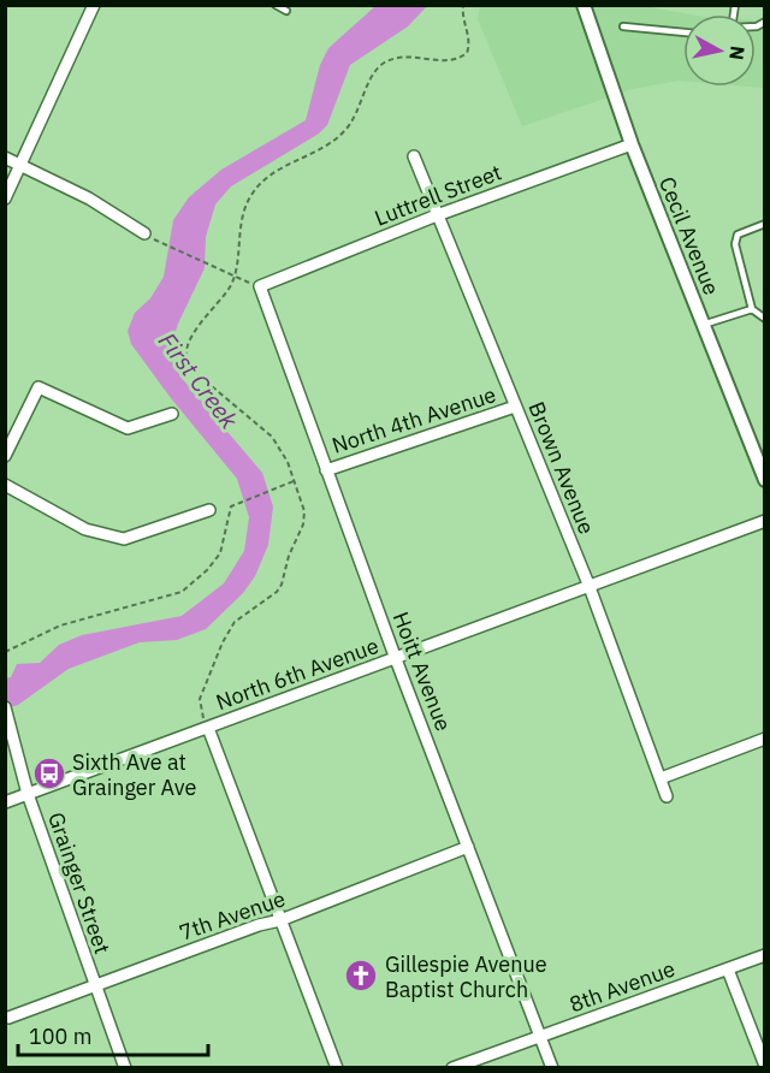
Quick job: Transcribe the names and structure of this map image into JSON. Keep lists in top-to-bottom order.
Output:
{
  "streets": {
    "street": [
      "Luttrell Street",
      "Cecil Avenue",
      "North 4th Avenue",
      "Brown Avenue",
      "Hoitt Avenue",
      "North 6th Avenue",
      "Grainger Street",
      "7th Avenue",
      "8th Avenue"
    ]
  },
  "crossings": [
    ["Luttrell Street", "Cecil Avenue"],
    ["Luttrell Street", "Brown Avenue"],
    ["Luttrell Street", "Hoitt Avenue"],
    ["North 4th Avenue", "Brown Avenue"],
    ["North 4th Avenue", "Hoitt Avenue"],
    ["Brown Avenue", "North 6th Avenue"],
    ["Hoitt Avenue", "North 6th Avenue"],
    ["Hoitt Avenue", "7th Avenue"],
    ["Hoitt Avenue", "8th Avenue"],
    ["North 6th Avenue", "Grainger Street"],
    ["Grainger Street", "7th Avenue"]
  ],
  "water": ["First Creek"],
  "places": {
    "bus stop": ["Sixth Ave at Grainger Ave"],
    "church": ["Gillespie Avenue Baptist Church"]
  },
  "scale_bar": "100 m",
  "north": "right"
}
